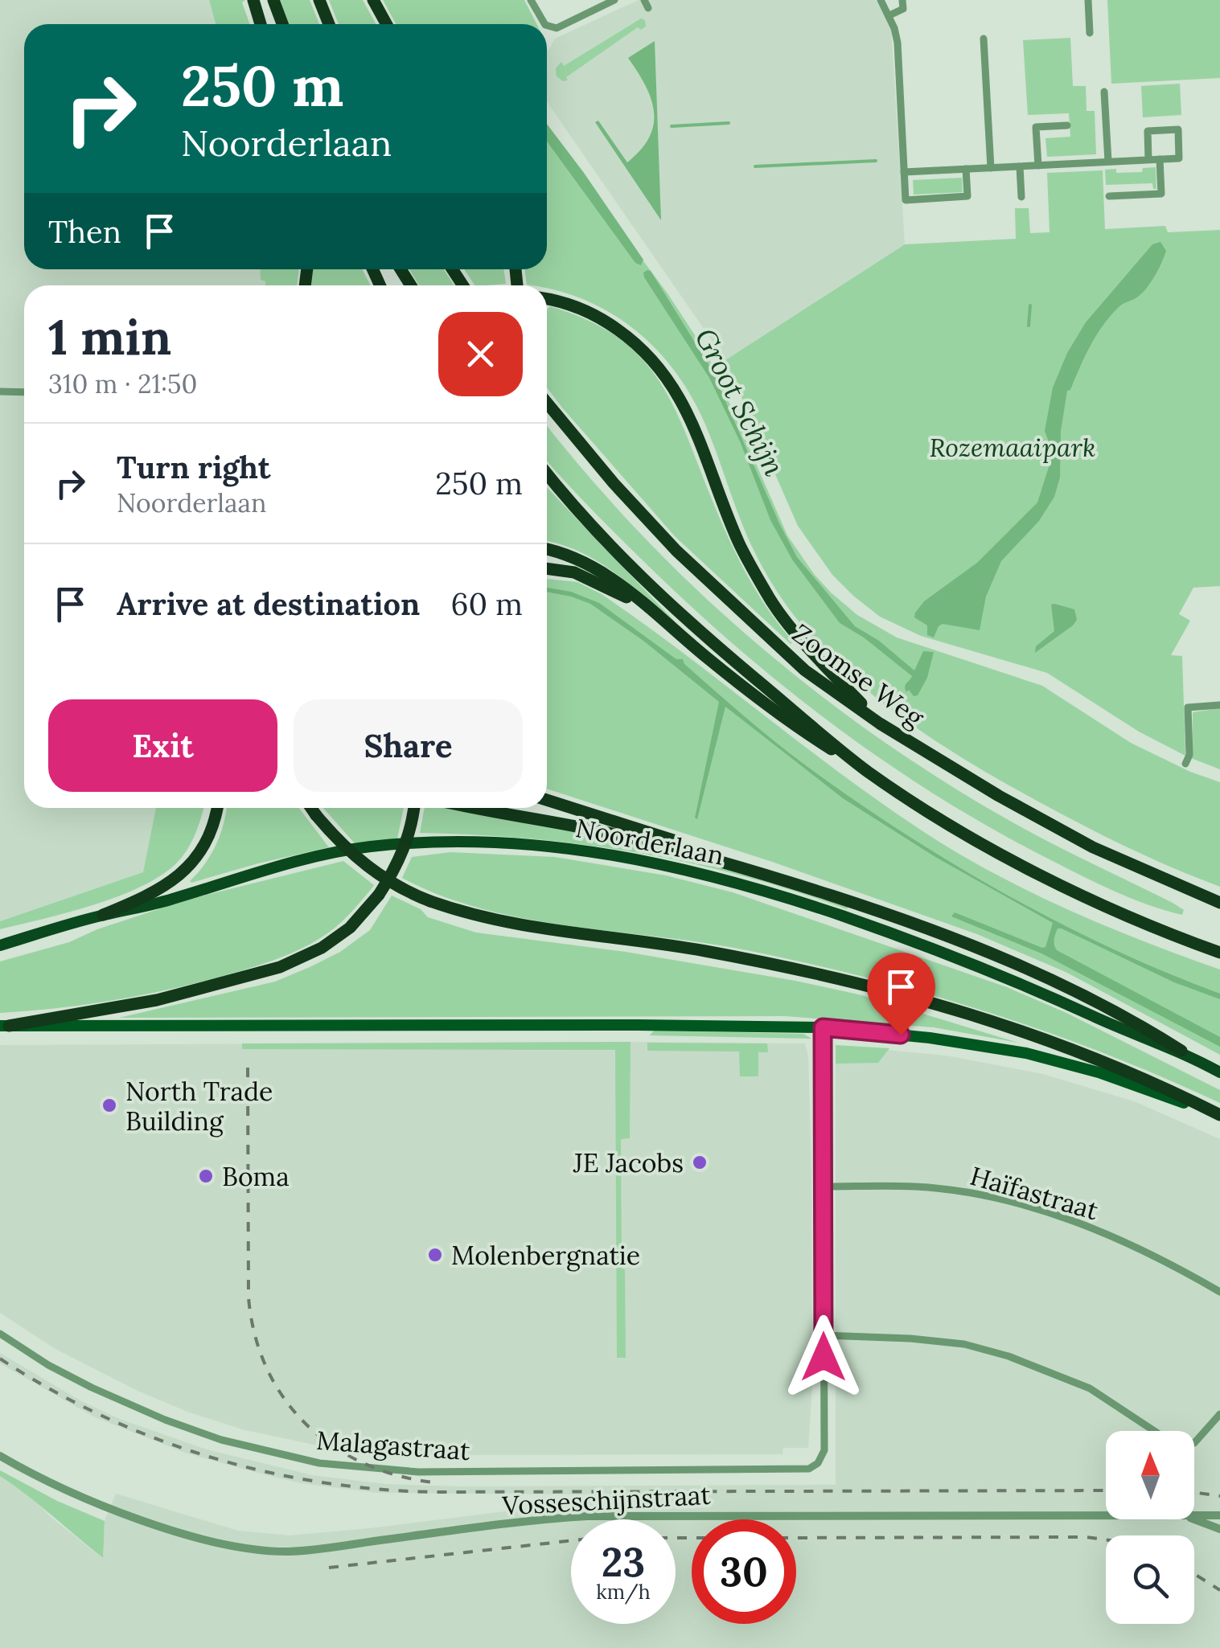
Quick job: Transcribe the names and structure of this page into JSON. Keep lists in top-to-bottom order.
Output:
{
  "streets": {
    "highway": ["Zoomse Weg", "Noorderlaan"],
    "street": ["Haïfastraat", "Malagastraat", "Vosseschijnstraat"]
  },
  "crossings": [
    ["Haïfastraat", "Malagastraat"]
  ],
  "water": ["Groot Schijn"],
  "parks": ["Rozemaaipark"],
  "places": [
    "North Trade Building",
    "JE Jacobs",
    "Boma",
    "Molenbergnatie"
  ],
  "north": "top",
  "page": {
    "turn": ["250 m", "Noorderlaan"],
    "then": "Then",
    "heading": ["1 min", "310 m · 21:50"],
    "list": [
      {
        "name": "Turn right",
        "note": "Noorderlaan",
        "value": "250 m"
      },
      {
        "name": "Arrive at destination",
        "value": "60 m"
      }
    ],
    "buttons": ["Exit", "Share"],
    "speed": "23 km/h",
    "limit": "30"
  }
}
